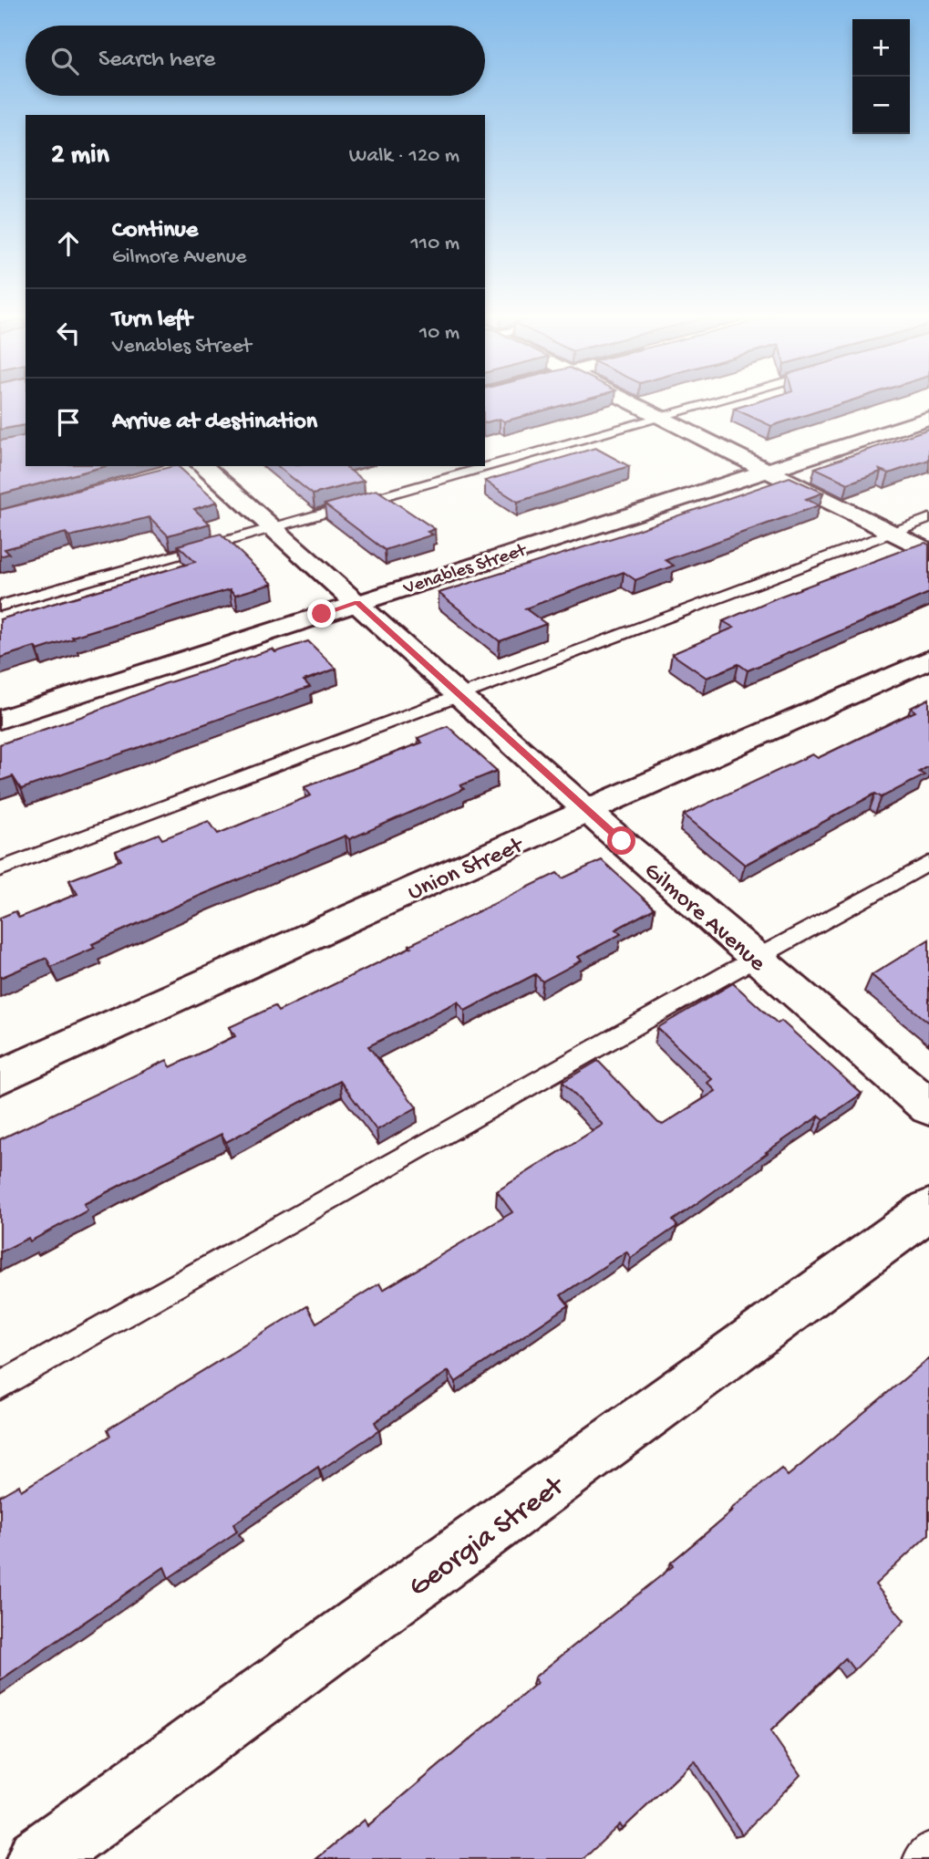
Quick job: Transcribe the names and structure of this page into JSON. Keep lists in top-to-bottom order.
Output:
{
  "streets": {
    "street": [
      "Venables Street",
      "Union Street",
      "Gilmore Avenue",
      "Georgia Street"
    ]
  },
  "crossings": [
    ["Venables Street", "Gilmore Avenue"],
    ["Union Street", "Gilmore Avenue"]
  ],
  "page": {
    "map_buttons": ["+", "−"],
    "search": "Search here",
    "heading": ["2 min", "Walk · 120 m"],
    "list": [
      ["Continue", "Gilmore Avenue", "110 m"],
      ["Turn left", "Venables Street", "10 m"],
      "Arrive at destination"
    ]
  }
}
